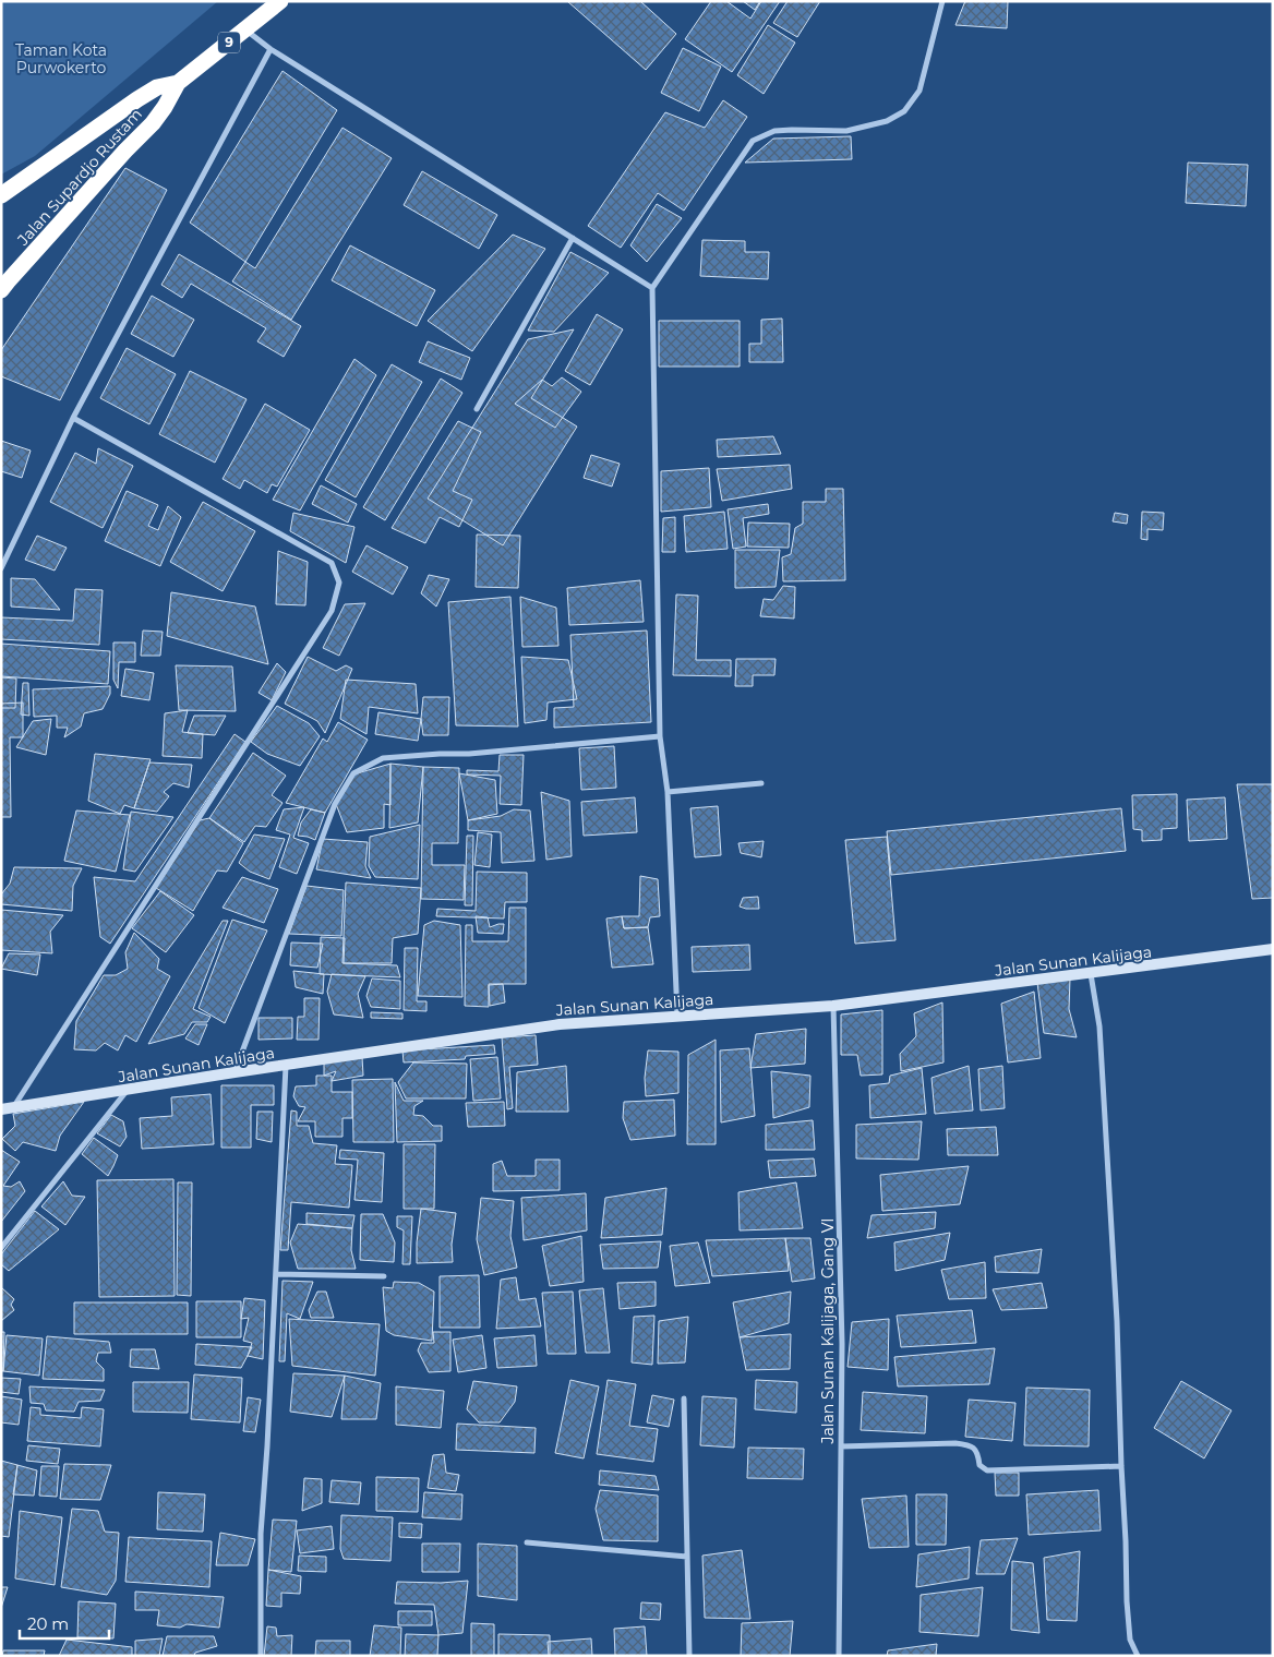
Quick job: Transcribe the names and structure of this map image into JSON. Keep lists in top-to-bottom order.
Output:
{
  "streets": {
    "highway": ["9", "Jalan Supardjo Rustam"],
    "street": ["Jalan Sunan Kalijaga", "Jalan Sunan Kalijaga, Gang VI"]
  },
  "crossings": [
    ["Jalan Sunan Kalijaga", "Jalan Sunan Kalijaga, Gang VI"]
  ],
  "parks": ["Taman Kota Purwokerto"],
  "scale_bar": "20 m"
}
